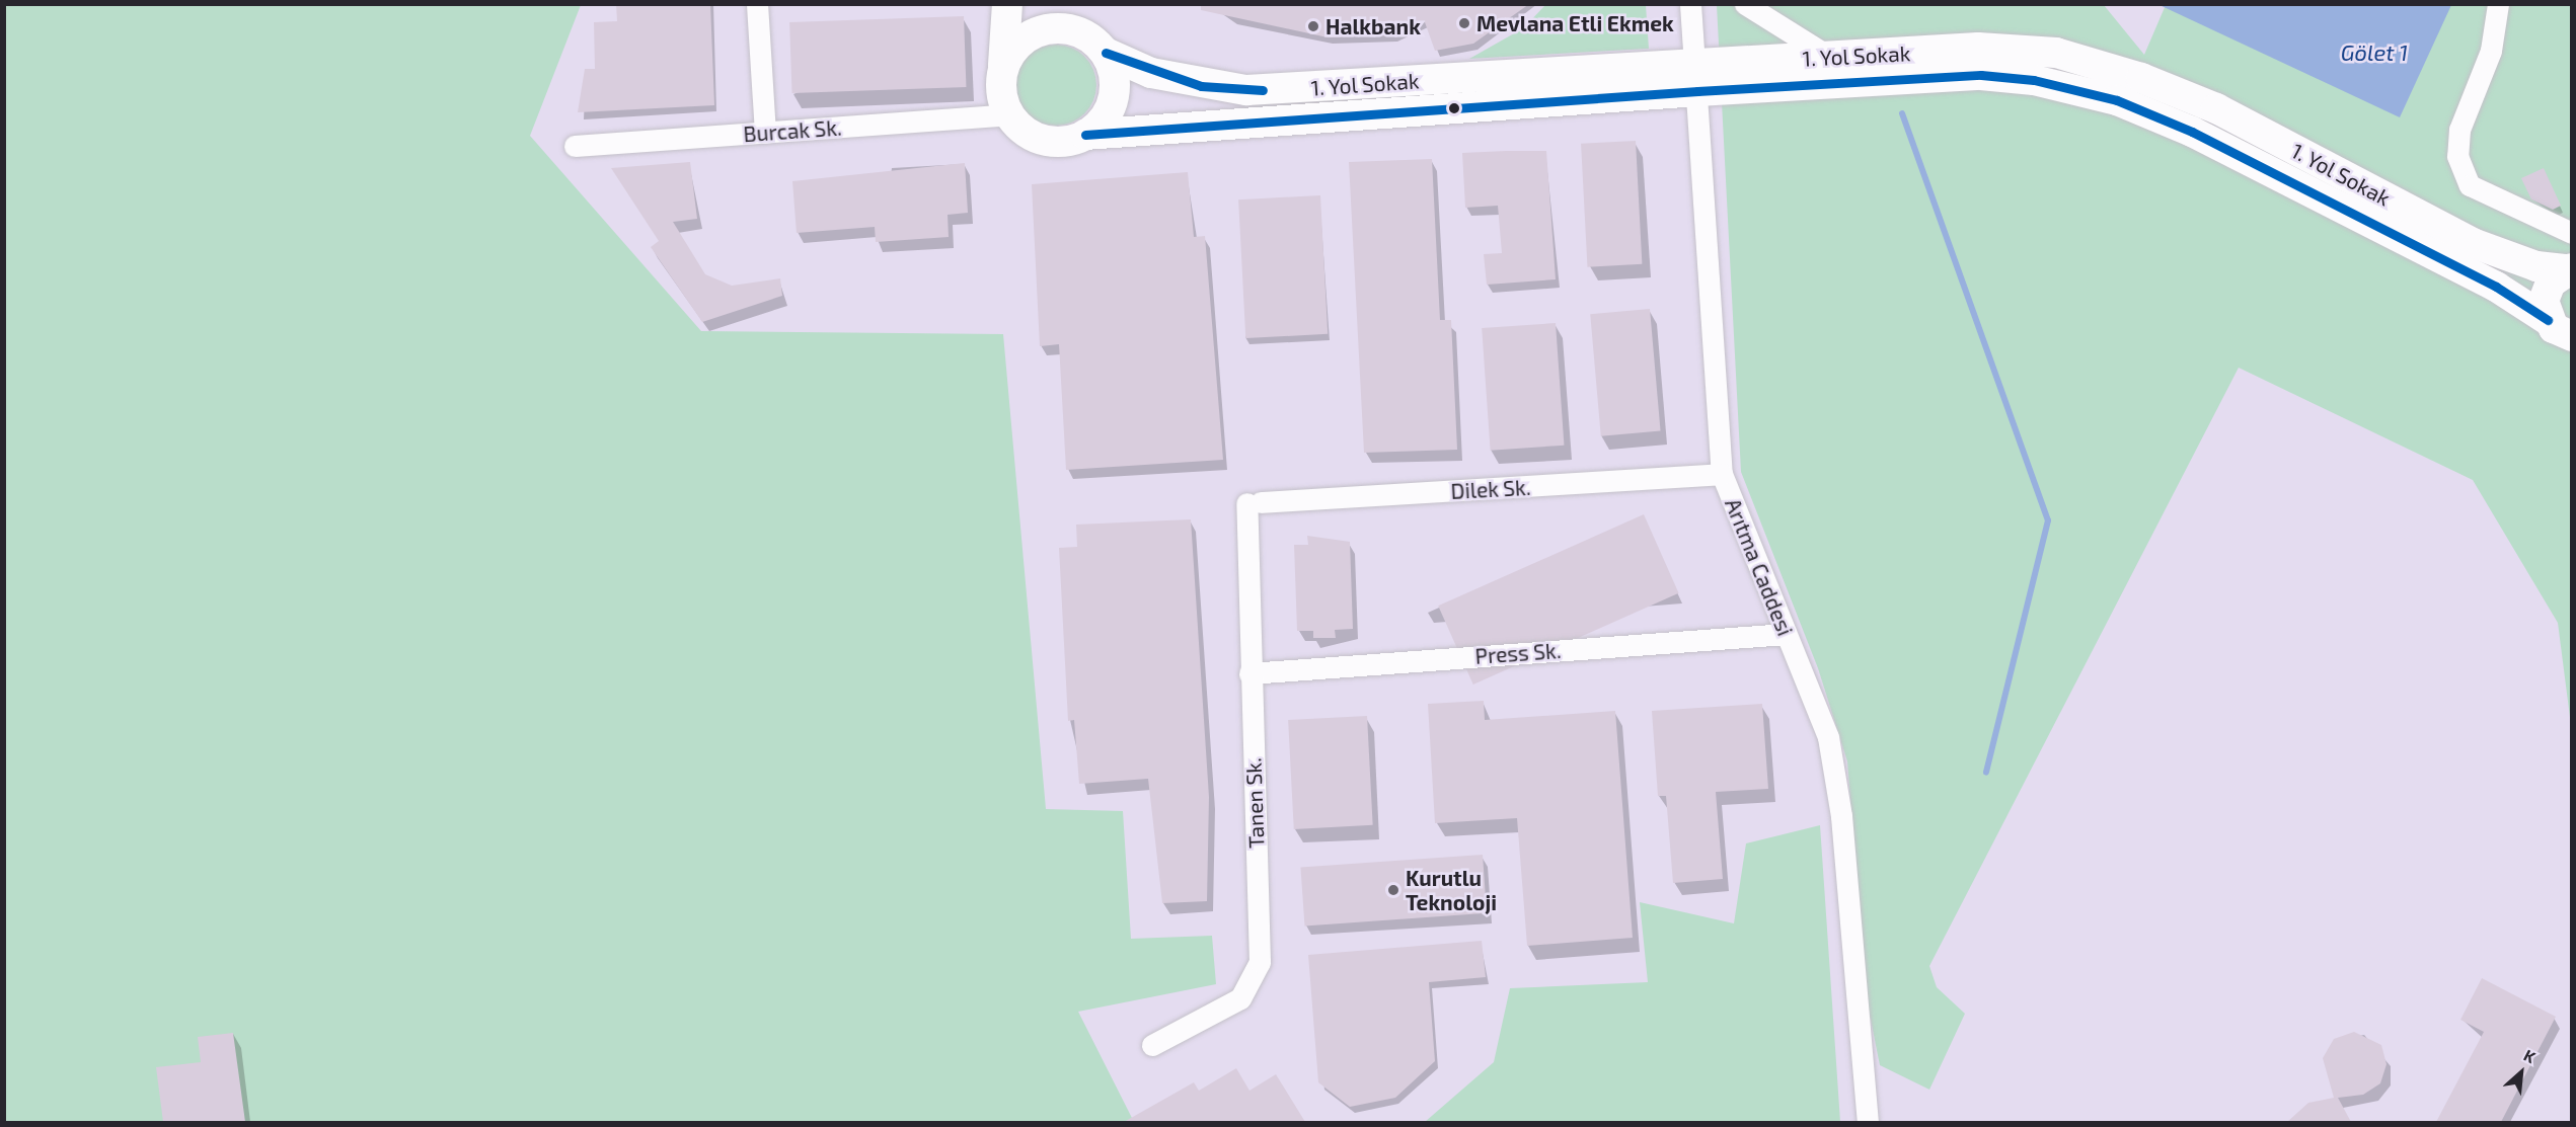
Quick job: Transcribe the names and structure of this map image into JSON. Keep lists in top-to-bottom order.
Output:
{
  "streets": {
    "main road": ["1. Yol Sokak"],
    "street": [
      "Burcak Sk.",
      "Dilek Sk.",
      "Arıtma Caddesi",
      "Press Sk.",
      "Tanen Sk."
    ]
  },
  "crossings": [
    ["1. Yol Sokak", "Burcak Sk."],
    ["1. Yol Sokak", "Arıtma Caddesi"],
    ["Dilek Sk.", "Arıtma Caddesi"],
    ["Dilek Sk.", "Tanen Sk."],
    ["Arıtma Caddesi", "Press Sk."],
    ["Press Sk.", "Tanen Sk."]
  ],
  "water": ["Gölet 1"],
  "places": ["Mevlana Etli Ekmek", "Halkbank", "Kurutlu Teknoloji"],
  "north": "top right"
}
